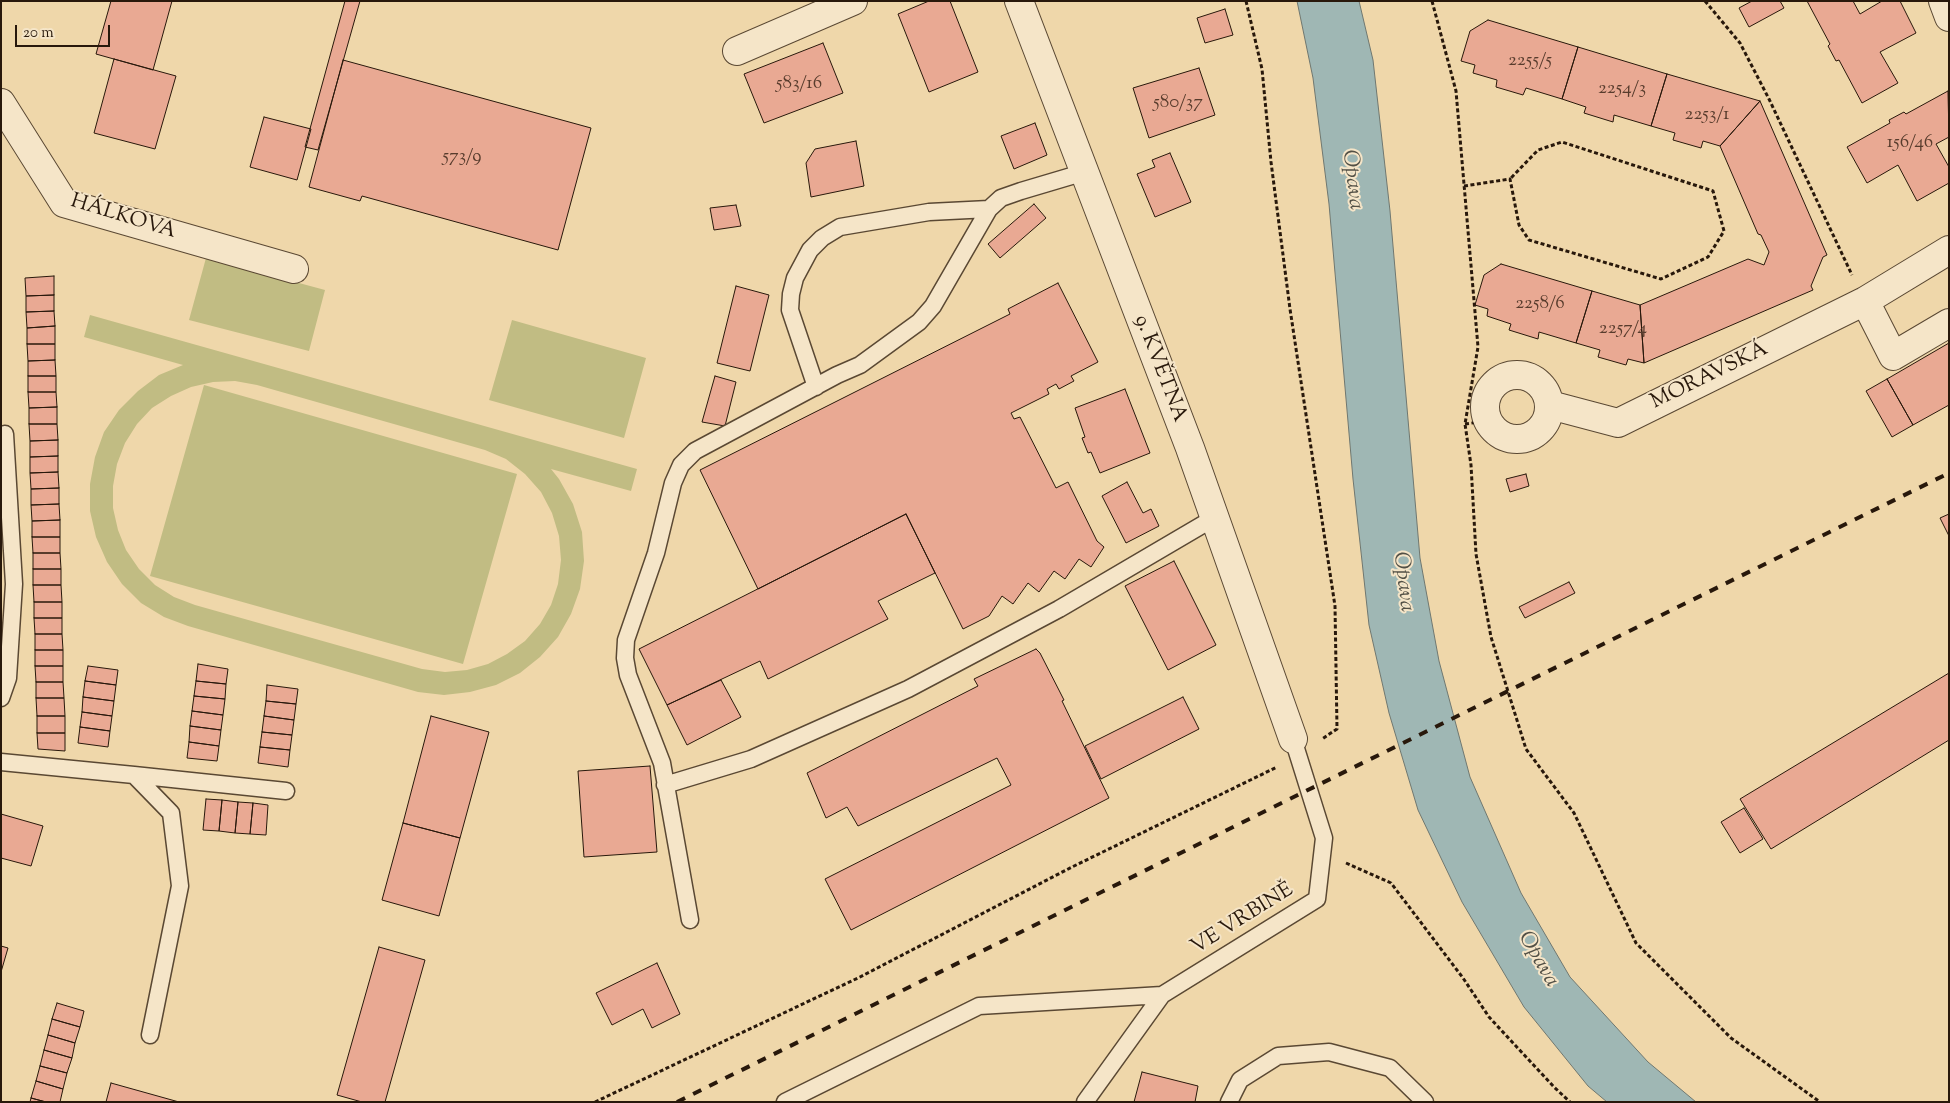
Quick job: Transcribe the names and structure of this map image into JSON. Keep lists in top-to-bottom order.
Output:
{
  "streets": {
    "street": ["HÁLKOVA", "9. KVĚTNA", "MORAVSKÁ"],
    "lane": ["VE VRBINĚ"]
  },
  "crossings": [
    ["9. KVĚTNA", "VE VRBINĚ"]
  ],
  "water": ["Opava"],
  "house_numbers": [
    "2255/5",
    "583/16",
    "2254/3",
    "580/37",
    "2253/1",
    "156/46",
    "573/9",
    "2258/6",
    "2257/4"
  ],
  "scale_bar": "20 m"
}
